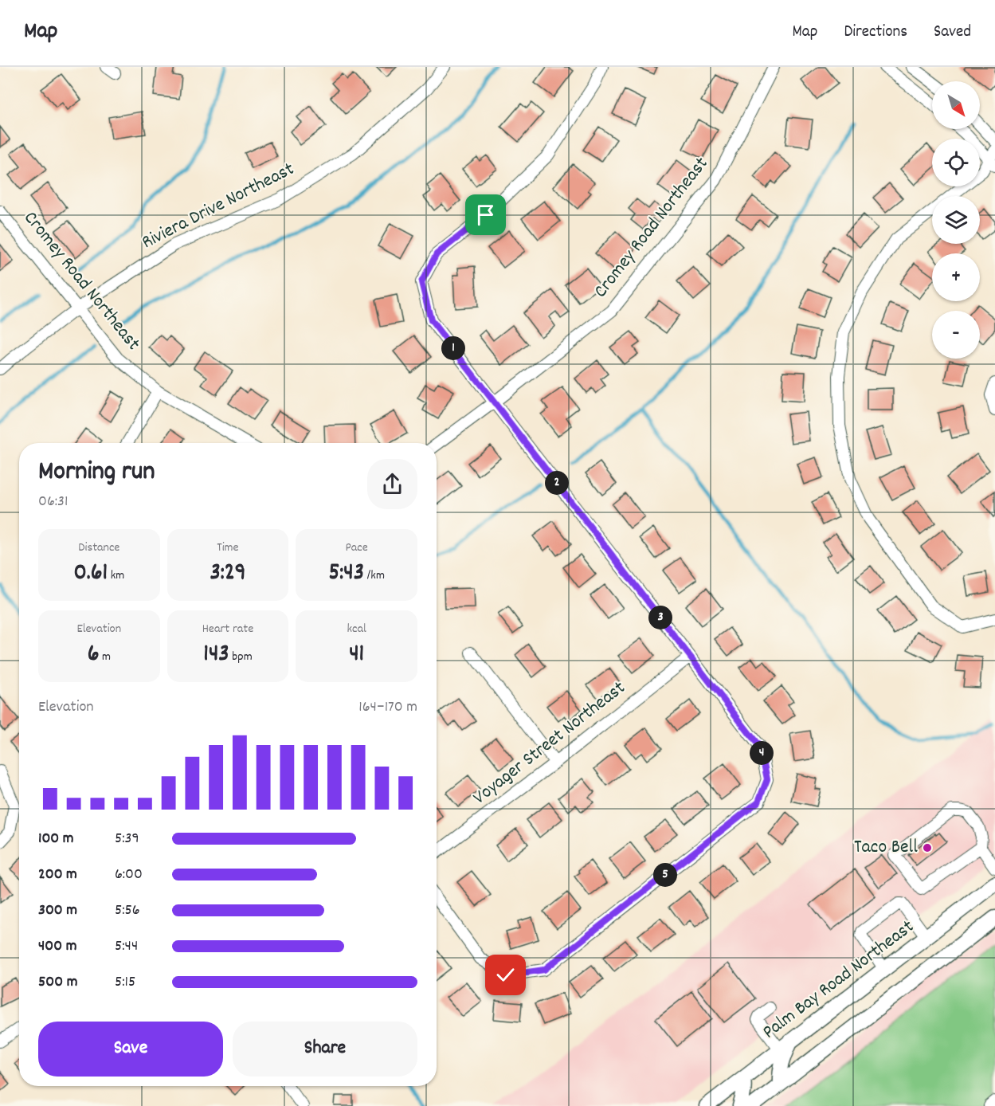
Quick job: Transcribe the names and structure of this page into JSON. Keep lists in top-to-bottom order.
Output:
{
  "streets": {
    "main road": ["Palm Bay Road Northeast"],
    "street": ["Riviera Drive Northeast", "Cromey Road Northeast", "Voyager Street Northeast"]
  },
  "crossings": [
    ["Riviera Drive Northeast", "Cromey Road Northeast"]
  ],
  "places": ["Taco Bell"],
  "north": "bottom right",
  "page": {
    "header": "Map",
    "nav": ["Map", "Directions", "Saved"],
    "map_buttons": ["+", "−"],
    "pins": [
      "1",
      "2",
      "3",
      "4",
      "5"
    ],
    "heading": ["Morning run", "06:31"],
    "stats": [
      ["Distance", "0.61 km"],
      ["Time", "3:29"],
      ["Pace", "5:43 /km"],
      ["Elevation", "6 m"],
      ["Heart rate", "143 bpm"],
      ["kcal", "41"]
    ],
    "chart": ["Elevation", "164–170 m"],
    "list": [
      {
        "name": "100 m",
        "note": "5:39"
      },
      {
        "name": "200 m",
        "note": "6:00"
      },
      {
        "name": "300 m",
        "note": "5:56"
      },
      {
        "name": "400 m",
        "note": "5:44"
      },
      {
        "name": "500 m",
        "note": "5:15"
      }
    ],
    "buttons": ["Save", "Share"]
  }
}
